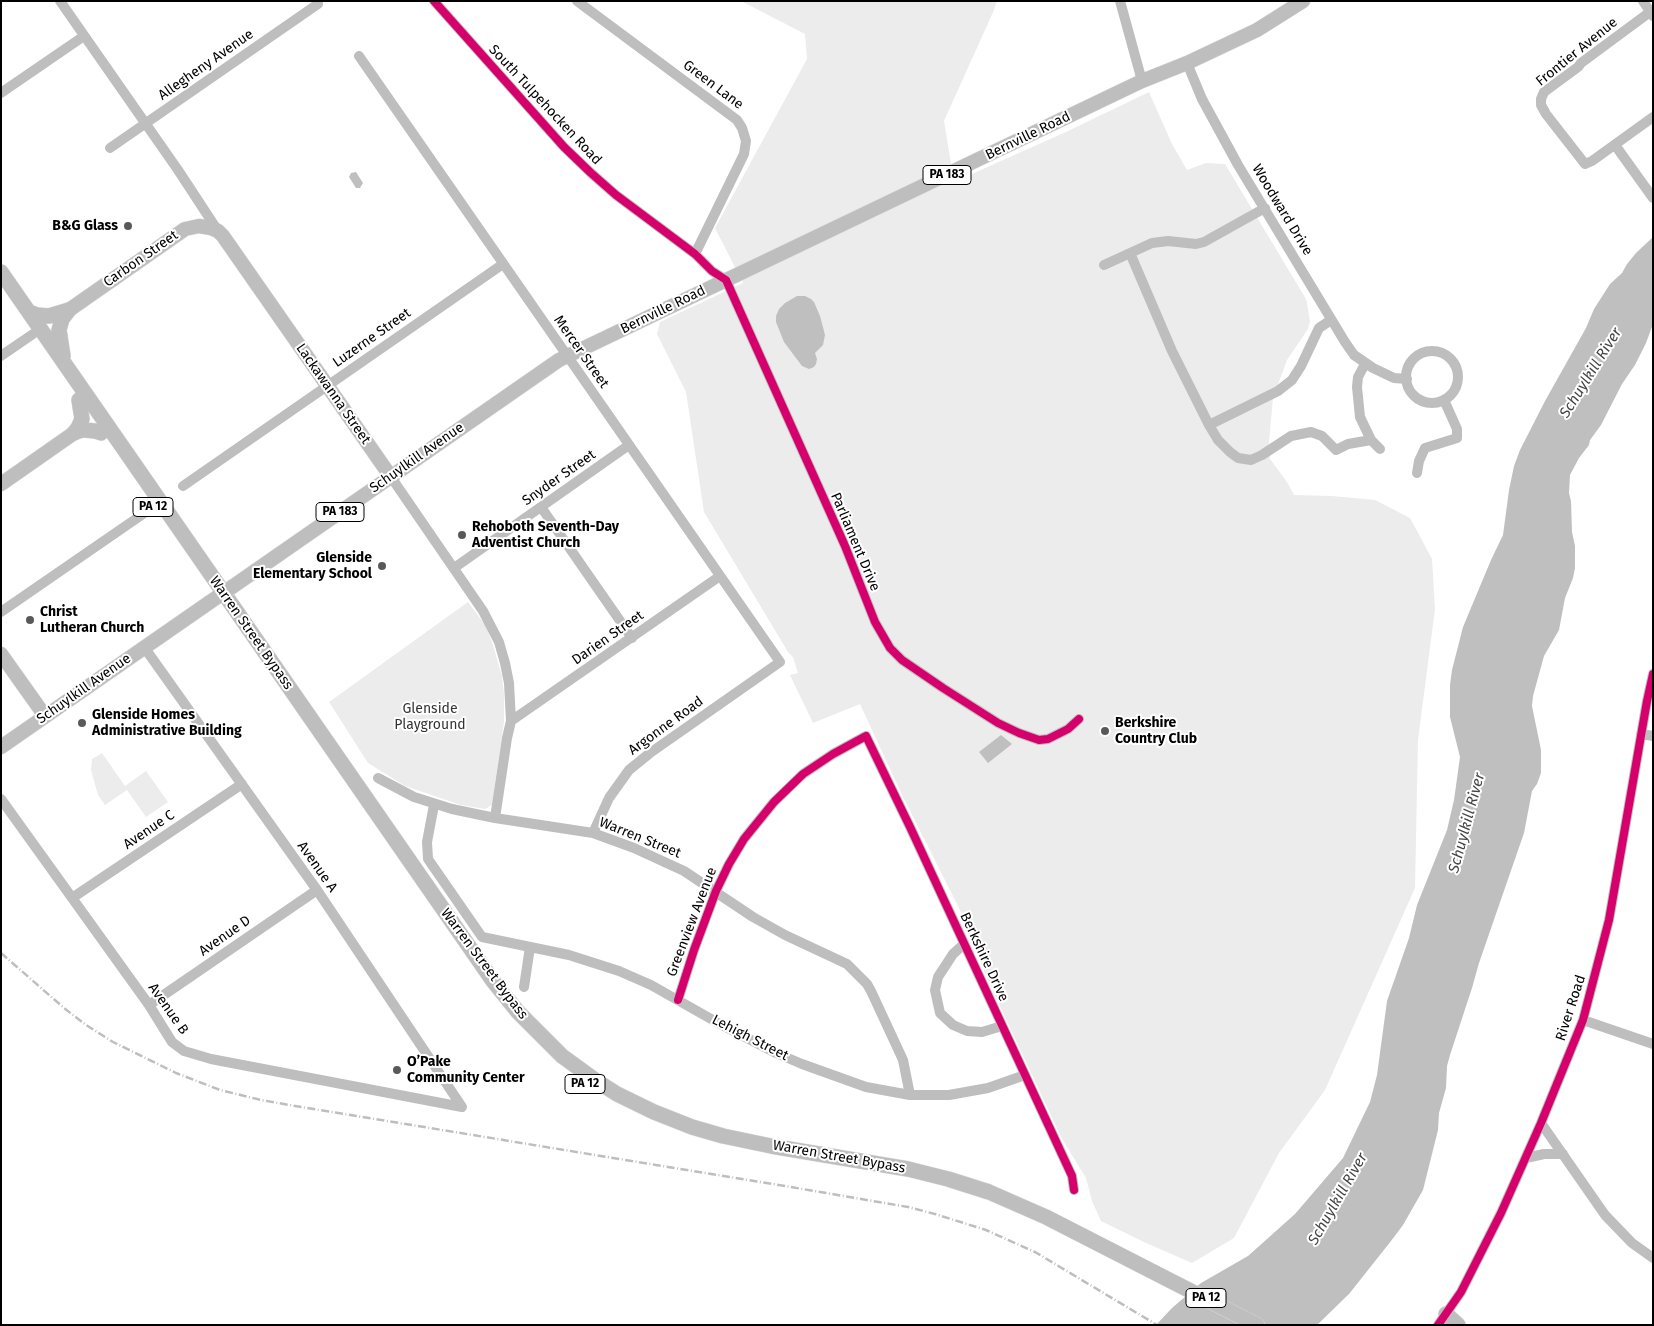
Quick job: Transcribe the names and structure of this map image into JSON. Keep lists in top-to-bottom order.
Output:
{
  "streets": {
    "highway": ["PA 12", "Warren Street Bypass"],
    "main road": [
      "Bernville Road",
      "PA 183",
      "Carbon Street",
      "Lackawanna Street",
      "Schuylkill Avenue"
    ],
    "street": [
      "Frontier Avenue",
      "Allegheny Avenue",
      "Green Lane",
      "South Tulpehocken Road",
      "Woodward Drive",
      "Luzerne Street",
      "Mercer Street",
      "Snyder Street",
      "Parliament Drive",
      "Darien Street",
      "Argonne Road",
      "Avenue C",
      "Warren Street",
      "Avenue A",
      "Greenview Avenue",
      "Avenue D",
      "Berkshire Drive",
      "River Road",
      "Avenue B",
      "Lehigh Street"
    ]
  },
  "crossings": [
    ["Allegheny Avenue", "Lackawanna Street"],
    ["Green Lane", "South Tulpehocken Road"],
    ["Green Lane", "Parliament Drive"],
    ["South Tulpehocken Road", "Parliament Drive"],
    ["Bernville Road", "Woodward Drive"],
    ["Bernville Road", "Schuylkill Avenue"],
    ["Bernville Road", "Parliament Drive"],
    ["Carbon Street", "Lackawanna Street"],
    ["Luzerne Street", "Mercer Street"],
    ["Luzerne Street", "Lackawanna Street"],
    ["Mercer Street", "Schuylkill Avenue"],
    ["Mercer Street", "Snyder Street"],
    ["Mercer Street", "Darien Street"],
    ["Mercer Street", "Argonne Road"],
    ["Lackawanna Street", "Schuylkill Avenue"],
    ["Lackawanna Street", "Snyder Street"],
    ["Lackawanna Street", "Darien Street"],
    ["Lackawanna Street", "Warren Street"],
    ["Schuylkill Avenue", "Avenue A"],
    ["Argonne Road", "Warren Street"],
    ["Avenue C", "Avenue A"],
    ["Avenue C", "Avenue B"],
    ["Warren Street", "Greenview Avenue"],
    ["Warren Street", "Lehigh Street"],
    ["Avenue A", "Avenue D"],
    ["Avenue A", "Avenue B"],
    ["Greenview Avenue", "Berkshire Drive"],
    ["Greenview Avenue", "Lehigh Street"],
    ["Avenue D", "Avenue B"],
    ["Berkshire Drive", "Lehigh Street"]
  ],
  "water": ["Schuylkill River"],
  "parks": ["Glenside Playground"],
  "places": [
    "B&G Glass",
    "Rehoboth Seventh-Day Adventist Church",
    "Glenside Elementary School",
    "Christ Lutheran Church",
    "Glenside Homes Administrative Building",
    "Berkshire Country Club",
    "O’Pake Community Center"
  ]
}
